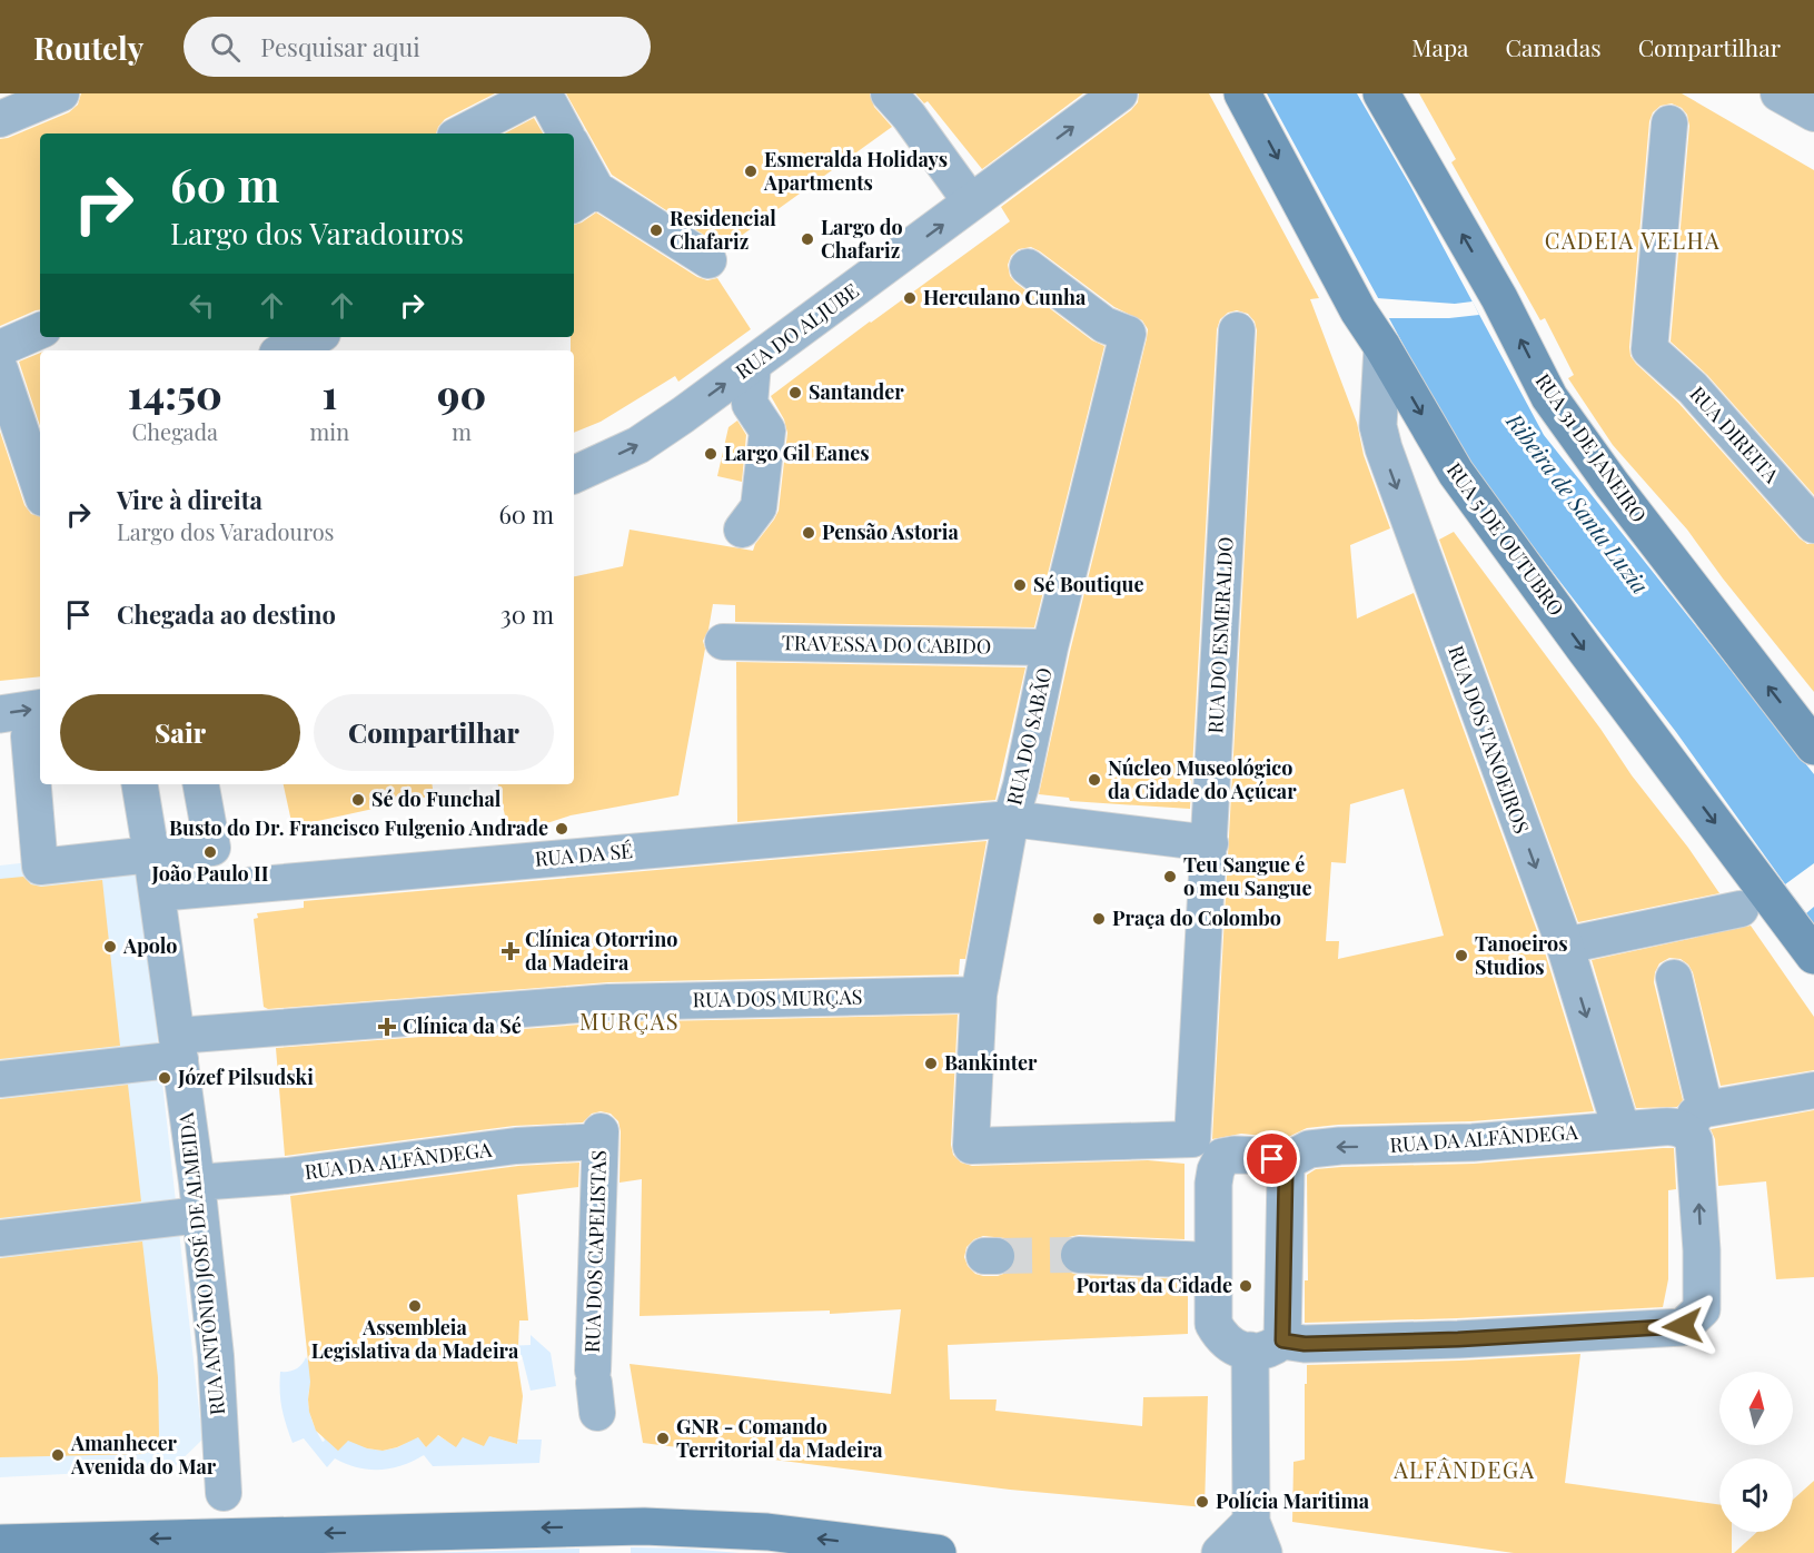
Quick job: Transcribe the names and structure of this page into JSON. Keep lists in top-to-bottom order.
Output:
{
  "streets": {
    "main road": ["RUA 31 DE JANEIRO", "RUA 5 DE OUTUBRO"],
    "street": [
      "RUA DO ALJUBE",
      "RUA DIREITA",
      "RUA DO ESMERALDO",
      "TRAVESSA DO CABIDO",
      "RUA DO SABÃO",
      "RUA DOS TANOEIROS",
      "RUA DA SÉ",
      "RUA DOS MURÇAS",
      "RUA DA ALFÂNDEGA",
      "RUA DOS CAPELISTAS",
      "RUA ANTÓNIO JOSÉ DE ALMEIDA"
    ]
  },
  "crossings": [
    ["RUA 5 DE OUTUBRO", "RUA DOS TANOEIROS"],
    ["RUA DO ESMERALDO", "RUA DO SABÃO"],
    ["RUA DO ESMERALDO", "RUA DA SÉ"],
    ["TRAVESSA DO CABIDO", "RUA DO SABÃO"],
    ["RUA DO SABÃO", "RUA DA SÉ"],
    ["RUA DO SABÃO", "RUA DOS MURÇAS"],
    ["RUA DOS TANOEIROS", "RUA DA ALFÂNDEGA"],
    ["RUA DA SÉ", "RUA ANTÓNIO JOSÉ DE ALMEIDA"],
    ["RUA DOS MURÇAS", "RUA ANTÓNIO JOSÉ DE ALMEIDA"],
    ["RUA DA ALFÂNDEGA", "RUA DOS CAPELISTAS"],
    ["RUA DA ALFÂNDEGA", "RUA ANTÓNIO JOSÉ DE ALMEIDA"]
  ],
  "one_way": [
    "RUA DO ALJUBE",
    "RUA 31 DE JANEIRO",
    "RUA 5 DE OUTUBRO",
    "RUA DOS TANOEIROS"
  ],
  "districts": ["CADEIA VELHA", "MURÇAS", "ALFÂNDEGA"],
  "water": ["Ribeira de Santa Luzia"],
  "places": {
    "other": [
      "Esmeralda Holidays Apartments",
      "Residencial Chafariz",
      "Largo do Chafariz",
      "Herculano Cunha",
      "Santander",
      "Largo Gil Eanes",
      "Pensão Astoria",
      "Sé Boutique",
      "Núcleo Museológico da Cidade do Açúcar",
      "Sé do Funchal",
      "Busto do Dr. Francisco Fulgenio Andrade",
      "João Paulo II",
      "Teu Sangue é o meu Sangue",
      "Praça do Colombo",
      "Apolo",
      "Tanoeiros Studios",
      "Bankinter",
      "Józef Pilsudski",
      "Portas da Cidade",
      "Assembleia Legislativa da Madeira",
      "GNR - Comando Territorial da Madeira",
      "Amanhecer Avenida do Mar",
      "Polícia Maritima"
    ],
    "health": ["Clínica Otorrino da Madeira", "Clínica da Sé"]
  },
  "north": "top",
  "page": {
    "header": "Routely",
    "search": "Pesquisar aqui",
    "nav": ["Mapa", "Camadas", "Compartilhar"],
    "turn": ["60 m", "Largo dos Varadouros"],
    "eta": [
      "14:50",
      "Chegada",
      "1",
      "min",
      "90",
      "m"
    ],
    "list": [
      {
        "name": "Vire à direita",
        "note": "Largo dos Varadouros",
        "value": "60 m"
      },
      {
        "name": "Chegada ao destino",
        "value": "30 m"
      }
    ],
    "buttons": ["Sair", "Compartilhar"]
  }
}
